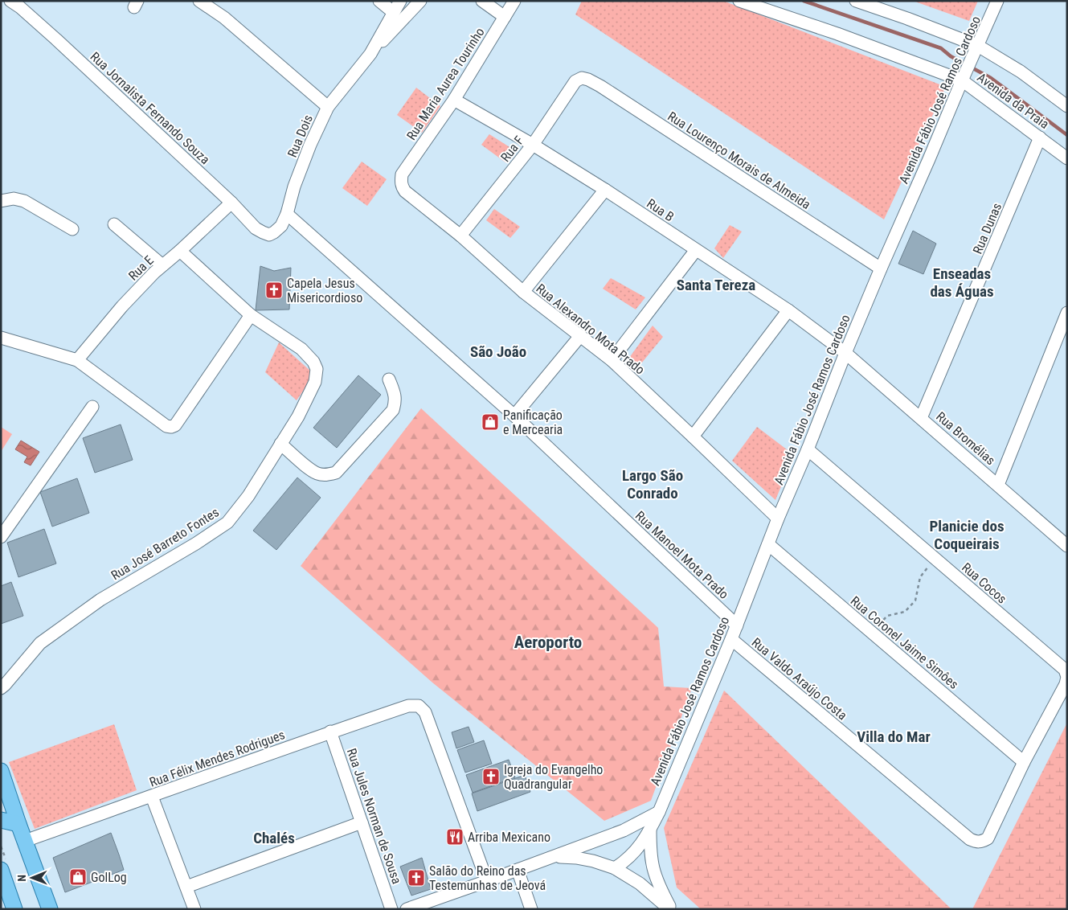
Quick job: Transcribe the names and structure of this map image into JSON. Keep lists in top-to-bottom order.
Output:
{
  "streets": {
    "street": [
      "Rua Maria Aurea Tourinho",
      "Avenida Fábio José Ramos Cardoso",
      "Avenida da Praia",
      "Rua Jornalista Fernando Souza",
      "Rua Dois",
      "Rua F",
      "Rua Lourenço Morais de Almeida",
      "Rua B",
      "Rua Dunas",
      "Rua E",
      "Rua Alexandro Mota Prado",
      "Rua Bromélias",
      "Rua José Barreto Fontes",
      "Rua Manoel Mota Prado",
      "Rua Cocos",
      "Rua Coronel Jaime Simôes",
      "Rua Valdo Araújo Costa",
      "Rua Félix Mendes Rodrigues",
      "Rua Jules Norman de Sousa"
    ]
  },
  "crossings": [
    ["Rua Maria Aurea Tourinho", "Rua B"],
    ["Rua Maria Aurea Tourinho", "Rua Alexandro Mota Prado"],
    ["Avenida Fábio José Ramos Cardoso", "Avenida da Praia"],
    ["Avenida Fábio José Ramos Cardoso", "Rua Lourenço Morais de Almeida"],
    ["Avenida Fábio José Ramos Cardoso", "Rua B"],
    ["Avenida Fábio José Ramos Cardoso", "Rua Alexandro Mota Prado"],
    ["Avenida Fábio José Ramos Cardoso", "Rua Bromélias"],
    ["Avenida Fábio José Ramos Cardoso", "Rua Manoel Mota Prado"],
    ["Avenida Fábio José Ramos Cardoso", "Rua Cocos"],
    ["Avenida Fábio José Ramos Cardoso", "Rua Coronel Jaime Simôes"],
    ["Avenida Fábio José Ramos Cardoso", "Rua Valdo Araújo Costa"],
    ["Avenida da Praia", "Rua Dunas"],
    ["Rua Jornalista Fernando Souza", "Rua Dois"],
    ["Rua Jornalista Fernando Souza", "Rua E"],
    ["Rua Dois", "Rua Manoel Mota Prado"],
    ["Rua F", "Rua Lourenço Morais de Almeida"],
    ["Rua F", "Rua B"],
    ["Rua F", "Rua Alexandro Mota Prado"],
    ["Rua B", "Rua Bromélias"],
    ["Rua Dunas", "Rua Bromélias"],
    ["Rua Coronel Jaime Simôes", "Rua Valdo Araújo Costa"],
    ["Rua Félix Mendes Rodrigues", "Rua Jules Norman de Sousa"]
  ],
  "districts": [
    "Enseadas das Águas",
    "Santa Tereza",
    "São João",
    "Largo São Conrado",
    "Planicie dos Coqueirais",
    "Aeroporto",
    "Villa do Mar",
    "Chalés"
  ],
  "places": {
    "church": ["Capela Jesus Misericordioso", "Igreja do Evangelho Quadrangular", "Salão do Reino das Testemunhas de Jeová"],
    "shop": ["Panificação e Mercearia", "GolLog"],
    "restaurant": ["Arriba Mexicano"]
  },
  "north": "left"
}
